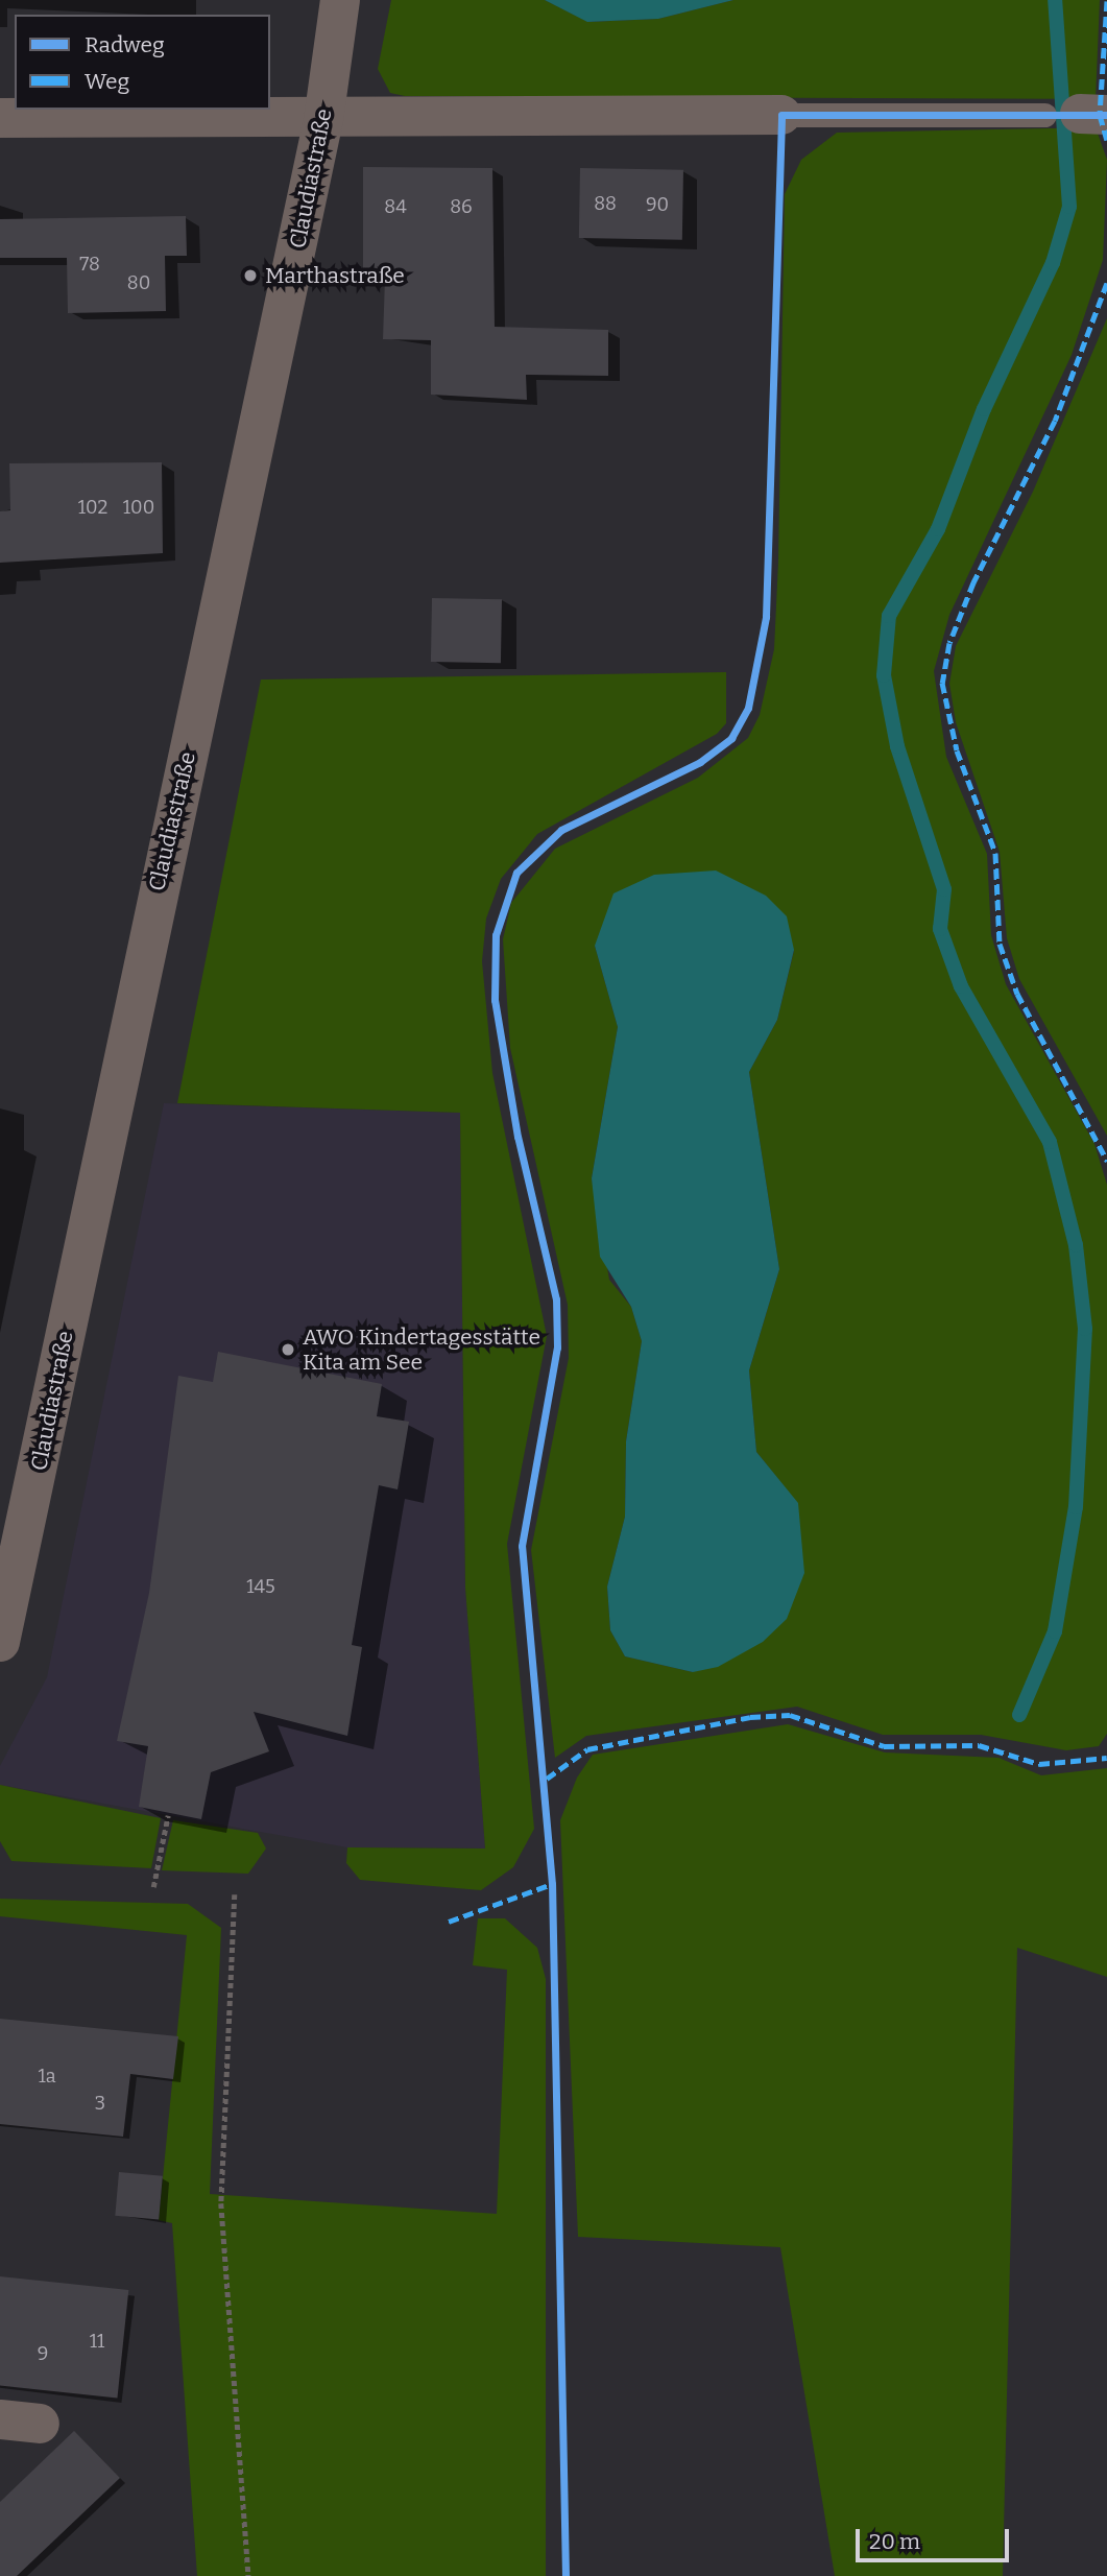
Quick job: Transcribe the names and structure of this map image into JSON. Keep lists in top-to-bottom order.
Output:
{
  "streets": {
    "street": ["Claudiastraße"]
  },
  "places": ["Marthastraße", "AWO Kindertagesstätte Kita am See"],
  "house_numbers": [
    "88",
    "90",
    "84",
    "86",
    "78",
    "80",
    "102",
    "100",
    "145",
    "1a",
    "3",
    "11",
    "9"
  ],
  "legend": ["Radweg", "Weg"],
  "scale_bar": "20 m"
}
